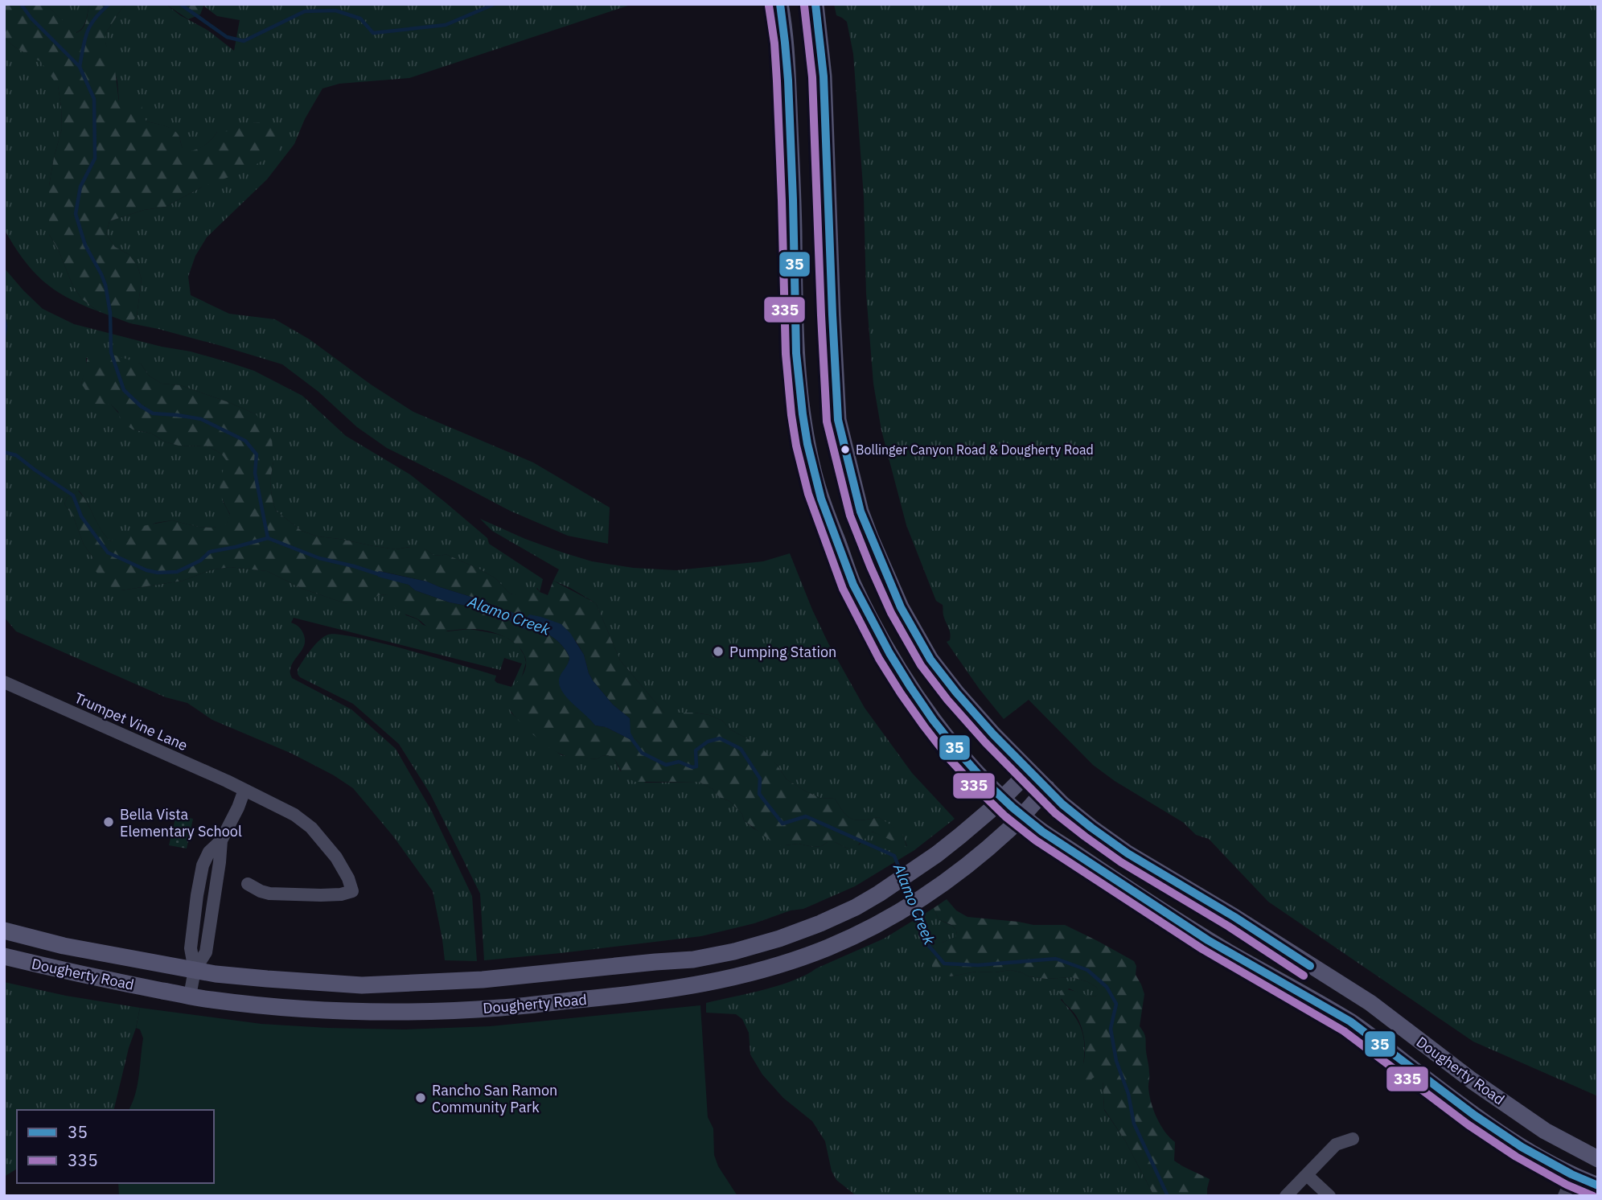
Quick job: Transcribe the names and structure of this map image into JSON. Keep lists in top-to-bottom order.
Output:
{
  "streets": {
    "main road": ["Dougherty Road"],
    "street": ["Trumpet Vine Lane"]
  },
  "water": ["Alamo Creek"],
  "places": [
    "Bollinger Canyon Road & Dougherty Road",
    "Pumping Station",
    "Bella Vista Elementary School",
    "Rancho San Ramon Community Park"
  ],
  "lines": ["transit line 35", "transit line 335"],
  "legend": ["35", "335"]
}
